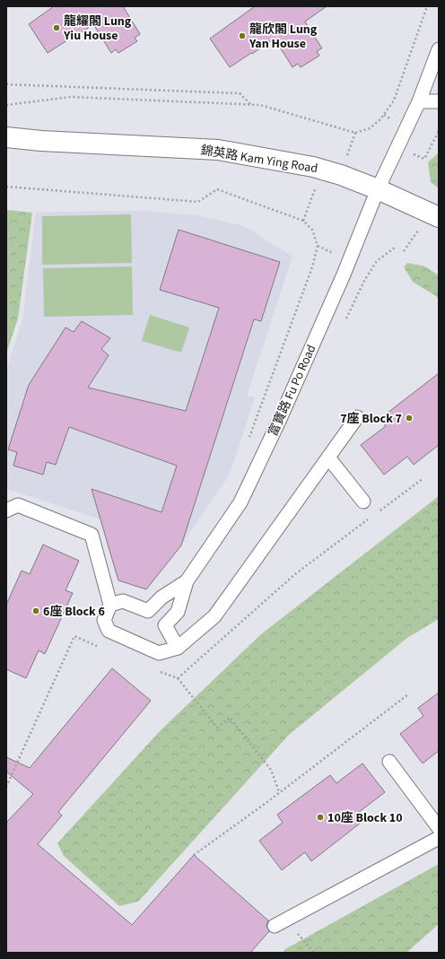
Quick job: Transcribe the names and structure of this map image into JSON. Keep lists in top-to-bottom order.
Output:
{
  "streets": {
    "street": ["錦英路 Kam Ying Road"],
    "lane": ["富寶路 Fu Po Road"]
  },
  "crossings": [
    ["錦英路 Kam Ying Road", "富寶路 Fu Po Road"]
  ],
  "places": [
    "龍耀閣 Lung Yiu House",
    "龍欣閣 Lung Yan House",
    "7座 Block 7",
    "6座 Block 6",
    "10座 Block 10"
  ]
}
